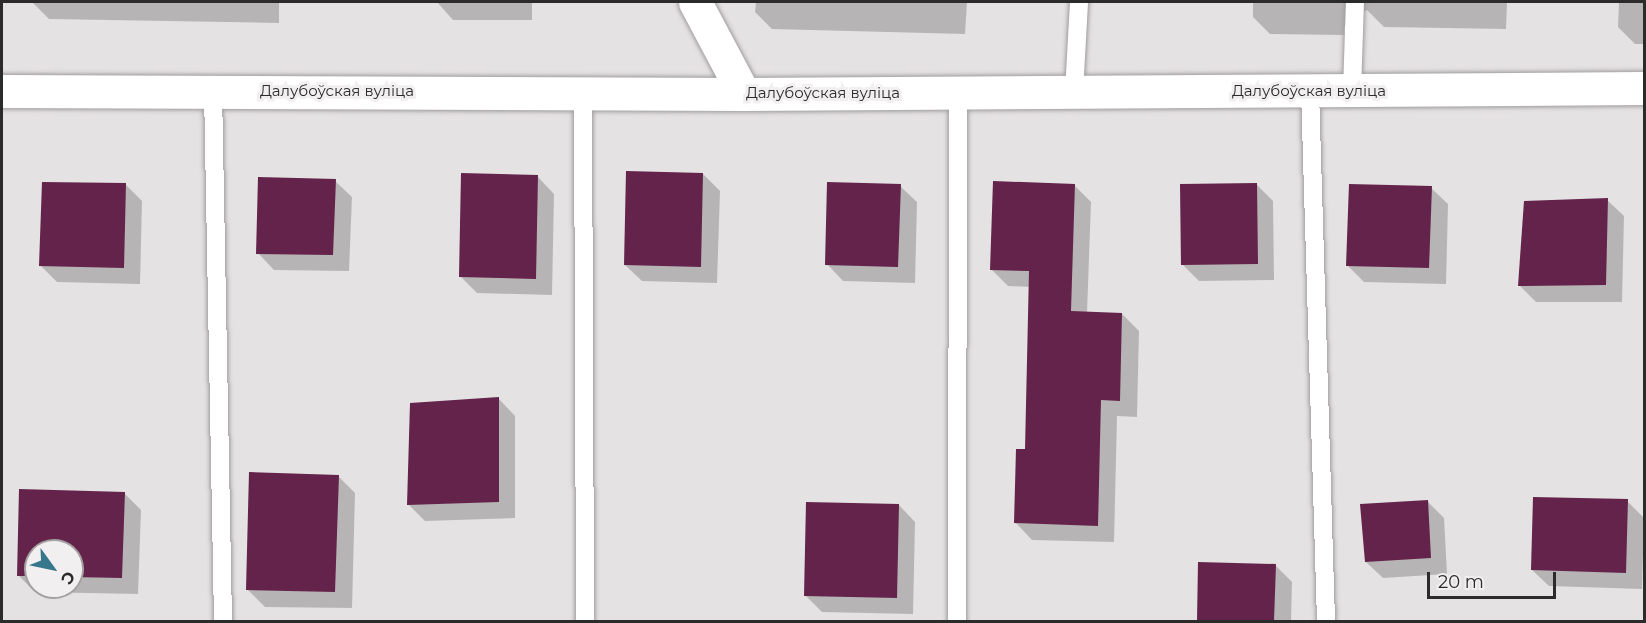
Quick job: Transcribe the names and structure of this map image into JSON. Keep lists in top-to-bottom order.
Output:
{
  "streets": {
    "street": ["Далубоўская вуліца"]
  },
  "scale_bar": "20 m",
  "north": "bottom right"
}
